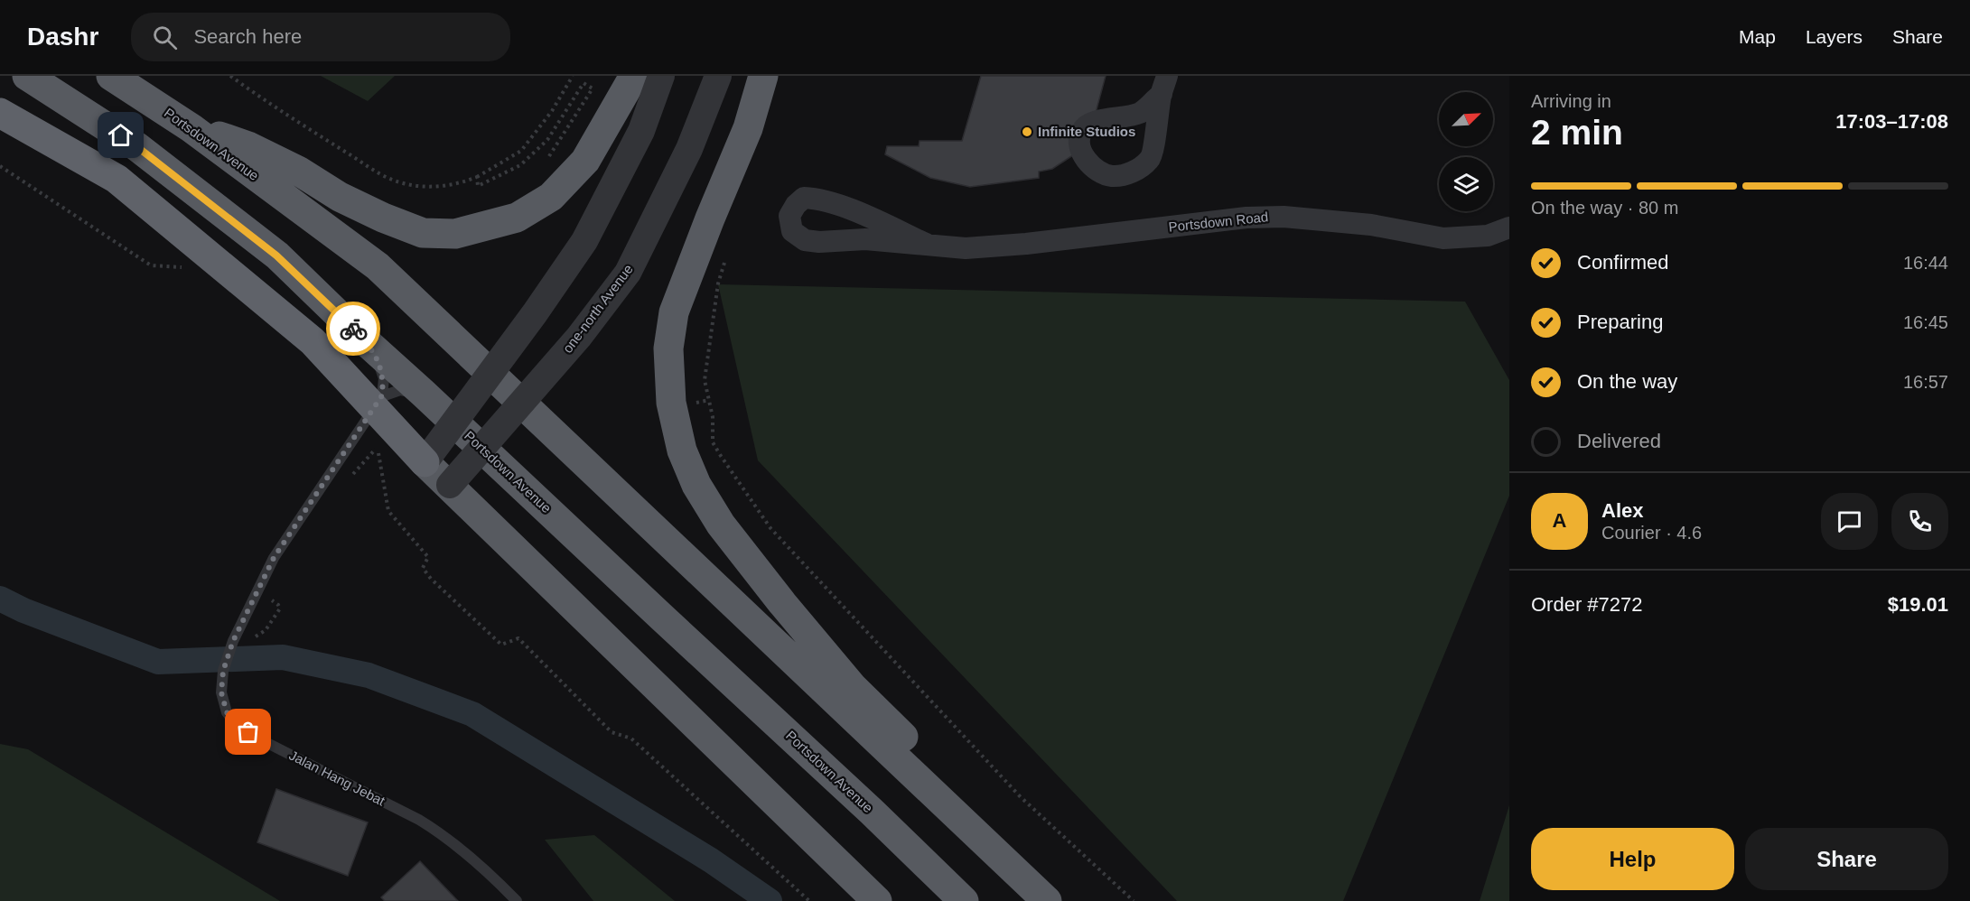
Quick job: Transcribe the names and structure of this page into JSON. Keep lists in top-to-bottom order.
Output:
{
  "streets": {
    "highway": ["Portsdown Avenue"],
    "street": ["Portsdown Road", "one-north Avenue"],
    "lane": ["Jalan Hang Jebat"]
  },
  "places": ["Infinite Studios"],
  "north": "top right",
  "page": {
    "header": "Dashr",
    "search": "Search here",
    "nav": ["Map", "Layers", "Share"],
    "heading": ["2 min", "Arriving in", "17:03–17:08"],
    "panel": [
      "Alex",
      "Courier · 4.6",
      "Order #7272",
      "$19.01"
    ],
    "bar": "On the way · 80 m",
    "list": [
      ["Confirmed", "16:44"],
      ["Preparing", "16:45"],
      ["On the way", "16:57"],
      "Delivered"
    ],
    "round": "A",
    "buttons": ["Help", "Share"]
  }
}
